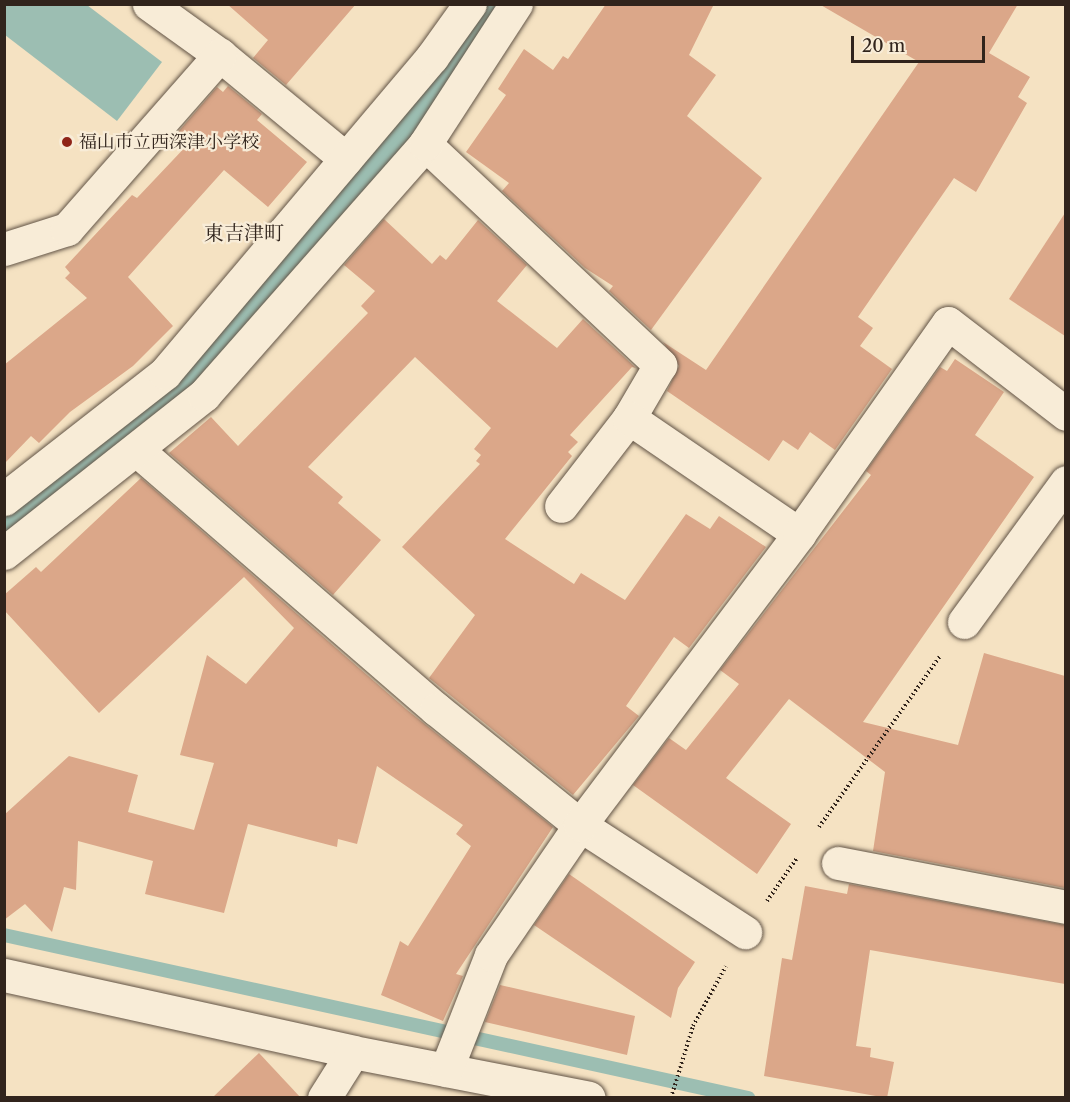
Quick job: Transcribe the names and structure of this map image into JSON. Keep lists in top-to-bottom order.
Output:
{
  "districts": ["東吉津町"],
  "places": ["福山市立西深津小学校"],
  "scale_bar": "20 m"
}
